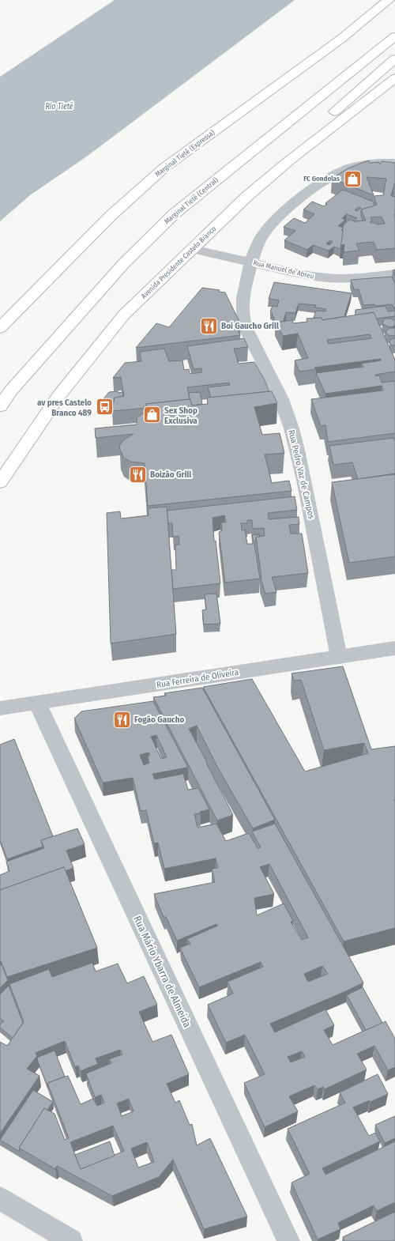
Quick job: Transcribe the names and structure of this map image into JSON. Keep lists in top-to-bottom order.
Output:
{
  "streets": {
    "highway": ["Marginal Tietê (Expressa)", "Marginal Tietê (Central)", "Avenida Presidente Castelo Branco"],
    "street": [
      "Rua Manuel de Abreu",
      "Rua Pedro Vaz de Campos",
      "Rua Ferreira de Oliveira",
      "Rua Mário Ybarra de Almeida"
    ]
  },
  "crossings": [
    ["Avenida Presidente Castelo Branco", "Rua Manuel de Abreu"],
    ["Rua Manuel de Abreu", "Rua Pedro Vaz de Campos"],
    ["Rua Pedro Vaz de Campos", "Rua Ferreira de Oliveira"],
    ["Rua Ferreira de Oliveira", "Rua Mário Ybarra de Almeida"]
  ],
  "water": ["Rio Tietê"],
  "places": {
    "shop": ["FC Gondolas", "Sex Shop Exclusiva"],
    "restaurant": ["Boi Gaucho Grill", "Boizão Grill", "Fogão Gaucho"],
    "bus stop": ["av pres Castelo Branco 489"]
  }
}
